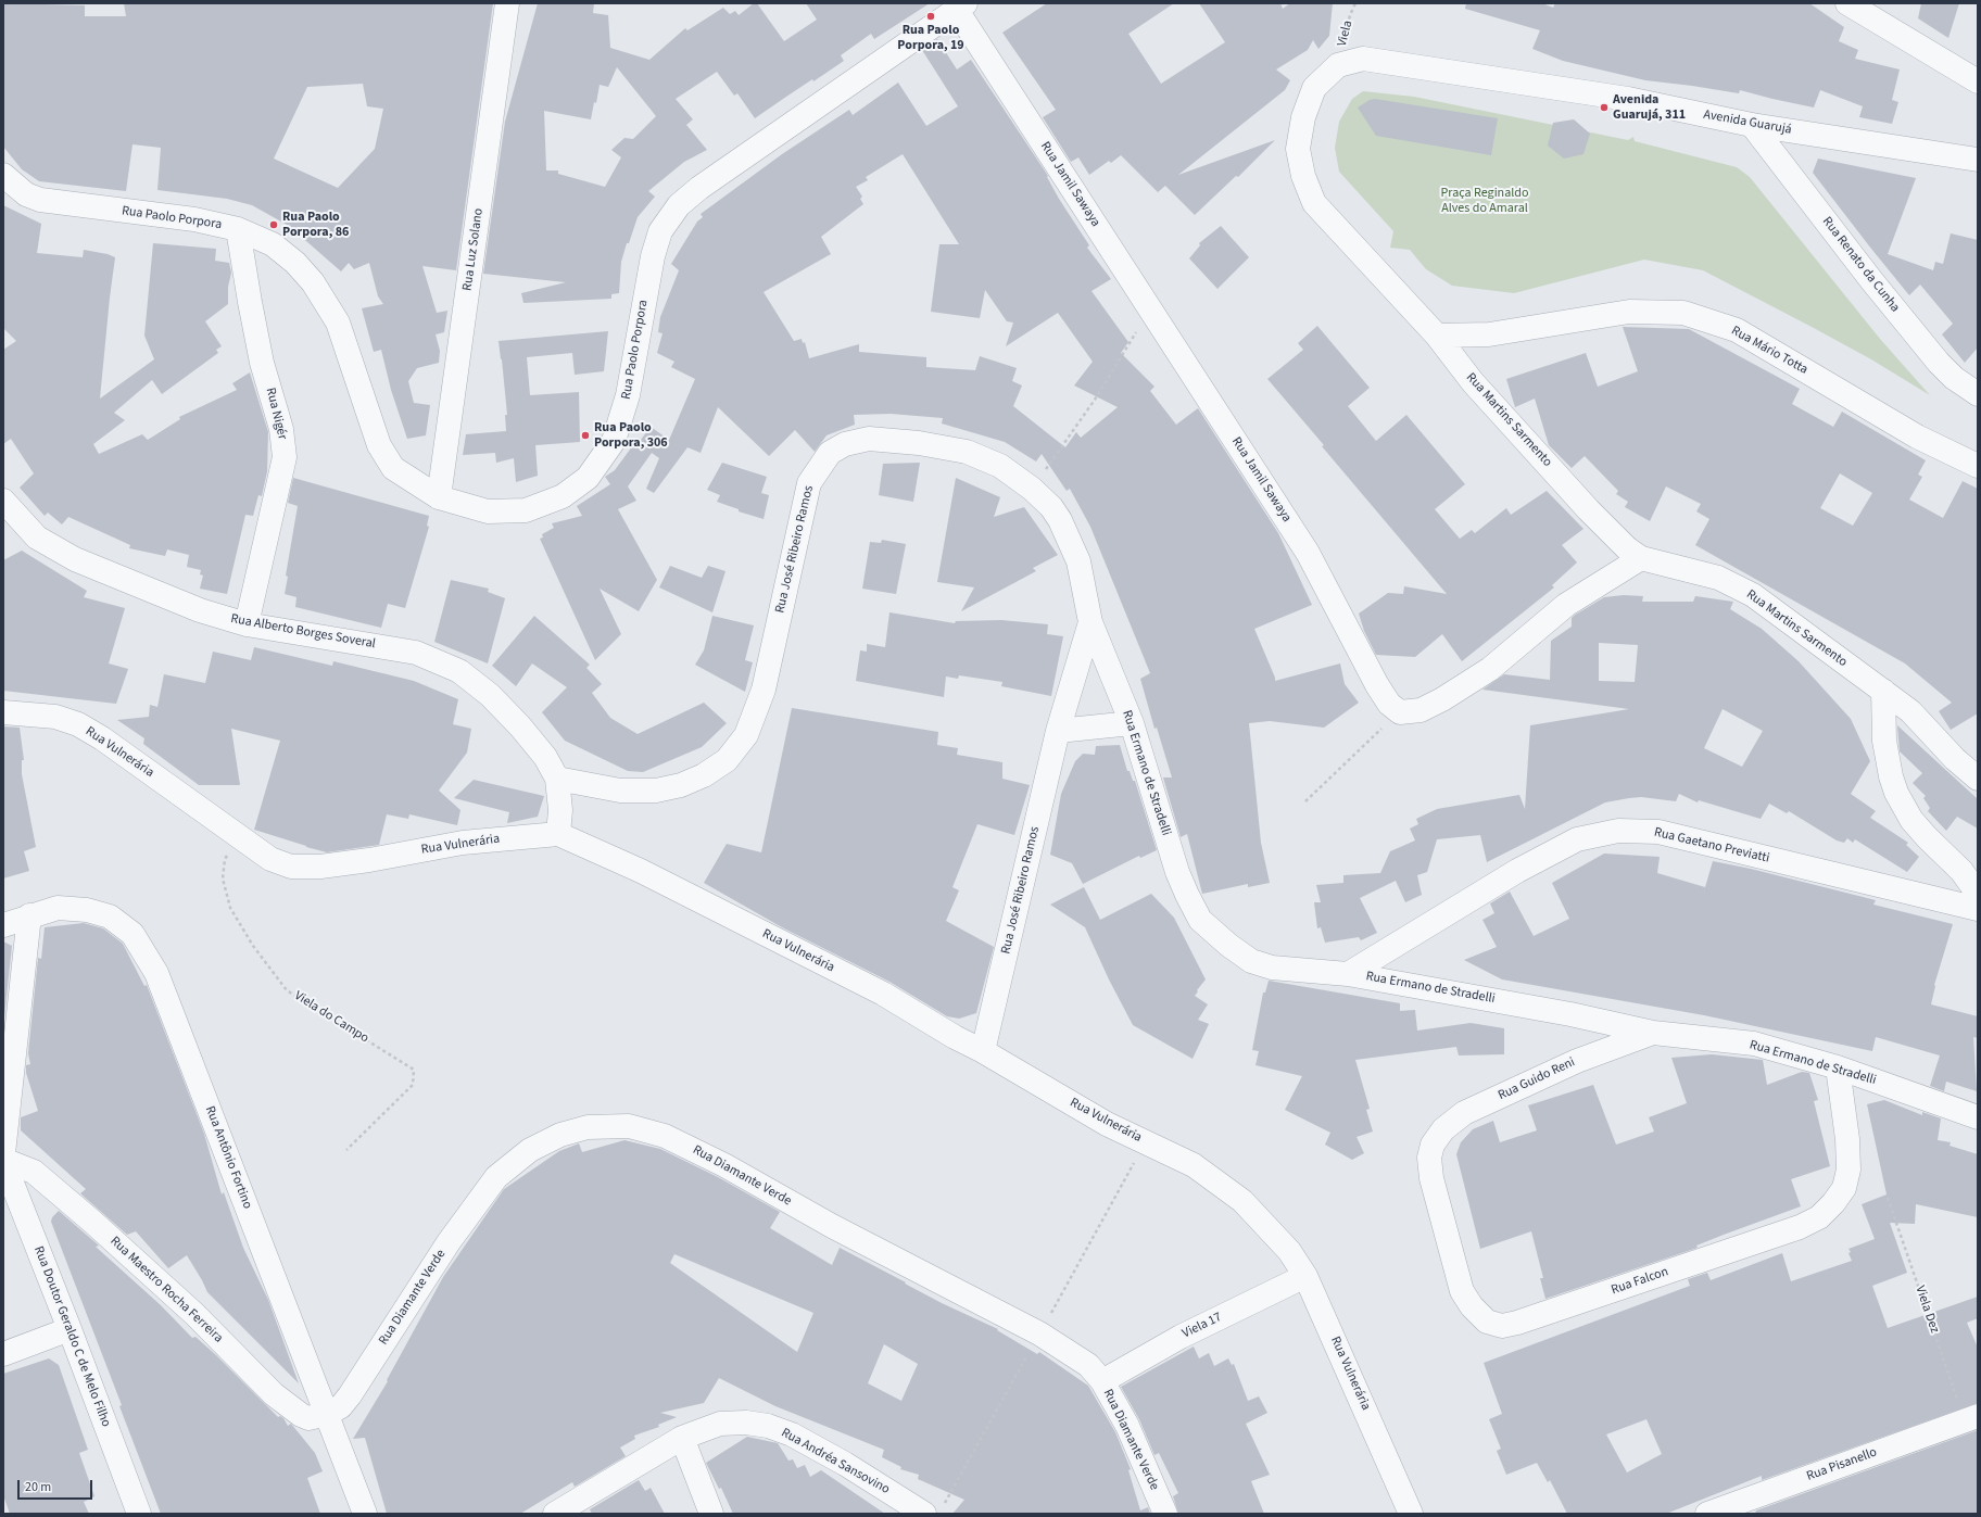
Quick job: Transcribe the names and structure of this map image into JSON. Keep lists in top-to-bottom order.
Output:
{
  "streets": {
    "street": [
      "Avenida Guarujá",
      "Rua Jamil Sawaya",
      "Rua Paolo Porpora",
      "Rua Luz Solano",
      "Rua Renato da Cunha",
      "Rua Mário Totta",
      "Rua Nigér",
      "Rua Martins Sarmento",
      "Rua José Ribeiro Ramos",
      "Rua Alberto Borges Soveral",
      "Rua Vulnerária",
      "Rua Ermano de Stradelli",
      "Rua Gaetano Previatti",
      "Rua Guido Reni",
      "Rua Antônio Fortino",
      "Rua Diamante Verde",
      "Rua Falcon",
      "Rua Maestro Rocha Ferreira",
      "Viela 17",
      "Rua Doutor Geraldo C de Melo Filho",
      "Rua Andréa Sansovino",
      "Rua Pisanello"
    ],
    "path": ["Viela", "Viela do Campo", "Viela Dez"]
  },
  "crossings": [
    ["Viela", "Rua Martins Sarmento"],
    ["Avenida Guarujá", "Rua Renato da Cunha"],
    ["Avenida Guarujá", "Rua Martins Sarmento"],
    ["Rua Jamil Sawaya", "Rua Paolo Porpora"],
    ["Rua Paolo Porpora", "Rua Luz Solano"],
    ["Rua Paolo Porpora", "Rua Nigér"],
    ["Rua Mário Totta", "Rua Martins Sarmento"],
    ["Rua Nigér", "Rua Alberto Borges Soveral"],
    ["Rua José Ribeiro Ramos", "Rua Alberto Borges Soveral"],
    ["Rua José Ribeiro Ramos", "Rua Vulnerária"],
    ["Rua José Ribeiro Ramos", "Rua Ermano de Stradelli"],
    ["Rua Vulnerária", "Viela do Campo"],
    ["Rua Vulnerária", "Viela 17"],
    ["Rua Ermano de Stradelli", "Rua Gaetano Previatti"],
    ["Rua Ermano de Stradelli", "Rua Guido Reni"],
    ["Rua Ermano de Stradelli", "Rua Falcon"],
    ["Rua Guido Reni", "Rua Falcon"],
    ["Rua Antônio Fortino", "Rua Diamante Verde"],
    ["Rua Antônio Fortino", "Rua Maestro Rocha Ferreira"],
    ["Rua Diamante Verde", "Rua Maestro Rocha Ferreira"],
    ["Rua Diamante Verde", "Viela 17"],
    ["Rua Maestro Rocha Ferreira", "Rua Doutor Geraldo C de Melo Filho"],
    ["Viela Dez", "Rua Pisanello"]
  ],
  "parks": ["Praça Reginaldo Alves do Amaral"],
  "places": [
    "Rua Paolo Porpora, 19",
    "Avenida Guarujá, 311",
    "Rua Paolo Porpora, 86",
    "Rua Paolo Porpora, 306"
  ],
  "scale_bar": "20 m"
}
